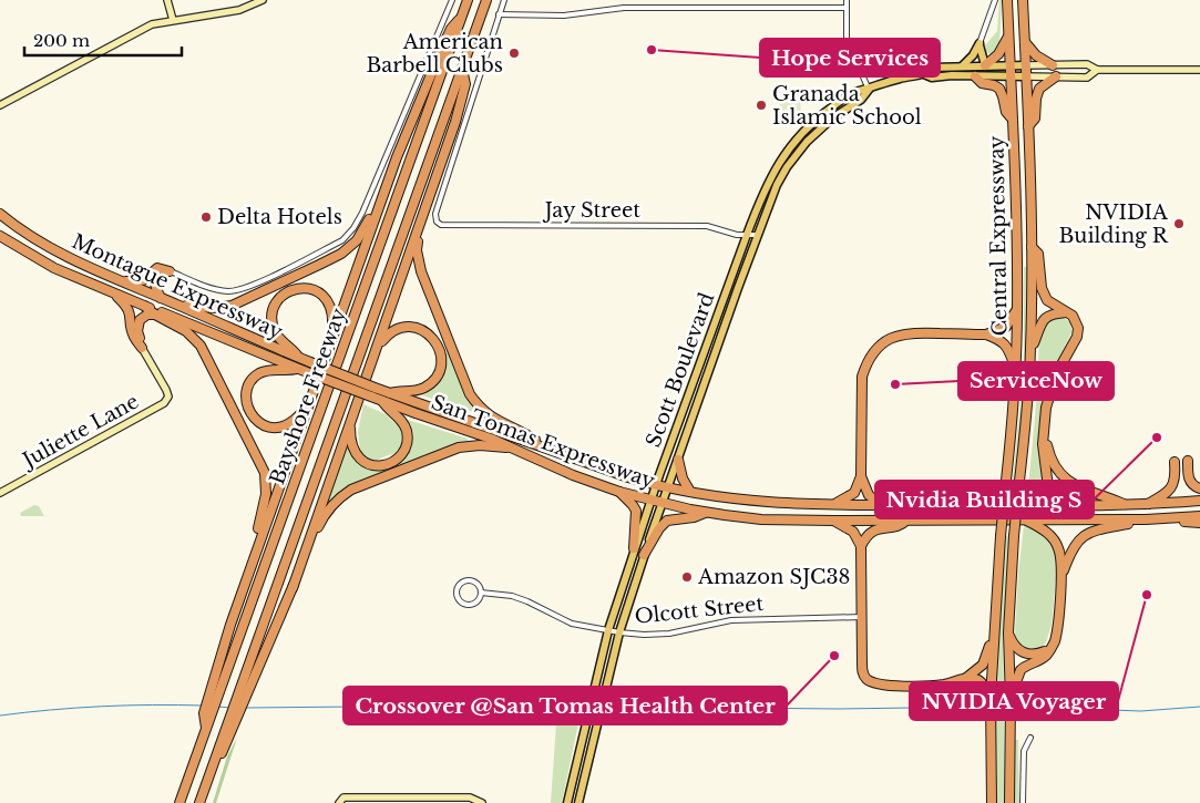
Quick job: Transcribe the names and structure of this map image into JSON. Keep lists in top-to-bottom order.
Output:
{
  "streets": {
    "highway": [
      "Central Expressway",
      "Montague Expressway",
      "Bayshore Freeway",
      "San Tomas Expressway"
    ],
    "main road": ["Scott Boulevard"],
    "street": ["Jay Street", "Juliette Lane", "Olcott Street"]
  },
  "crossings": [
    ["Jay Street", "Scott Boulevard"],
    ["Central Expressway", "Scott Boulevard"],
    ["Montague Expressway", "San Tomas Expressway"],
    ["Scott Boulevard", "San Tomas Expressway"],
    ["Scott Boulevard", "Olcott Street"]
  ],
  "places": [
    "Hope Services",
    "American Barbell Clubs",
    "Granada Islamic School",
    "Delta Hotels",
    "NVIDIA Building R",
    "ServiceNow",
    "Nvidia Building S",
    "Amazon SJC38",
    "NVIDIA Voyager",
    "Crossover @San Tomas Health Center"
  ],
  "scale_bar": "200 m"
}
